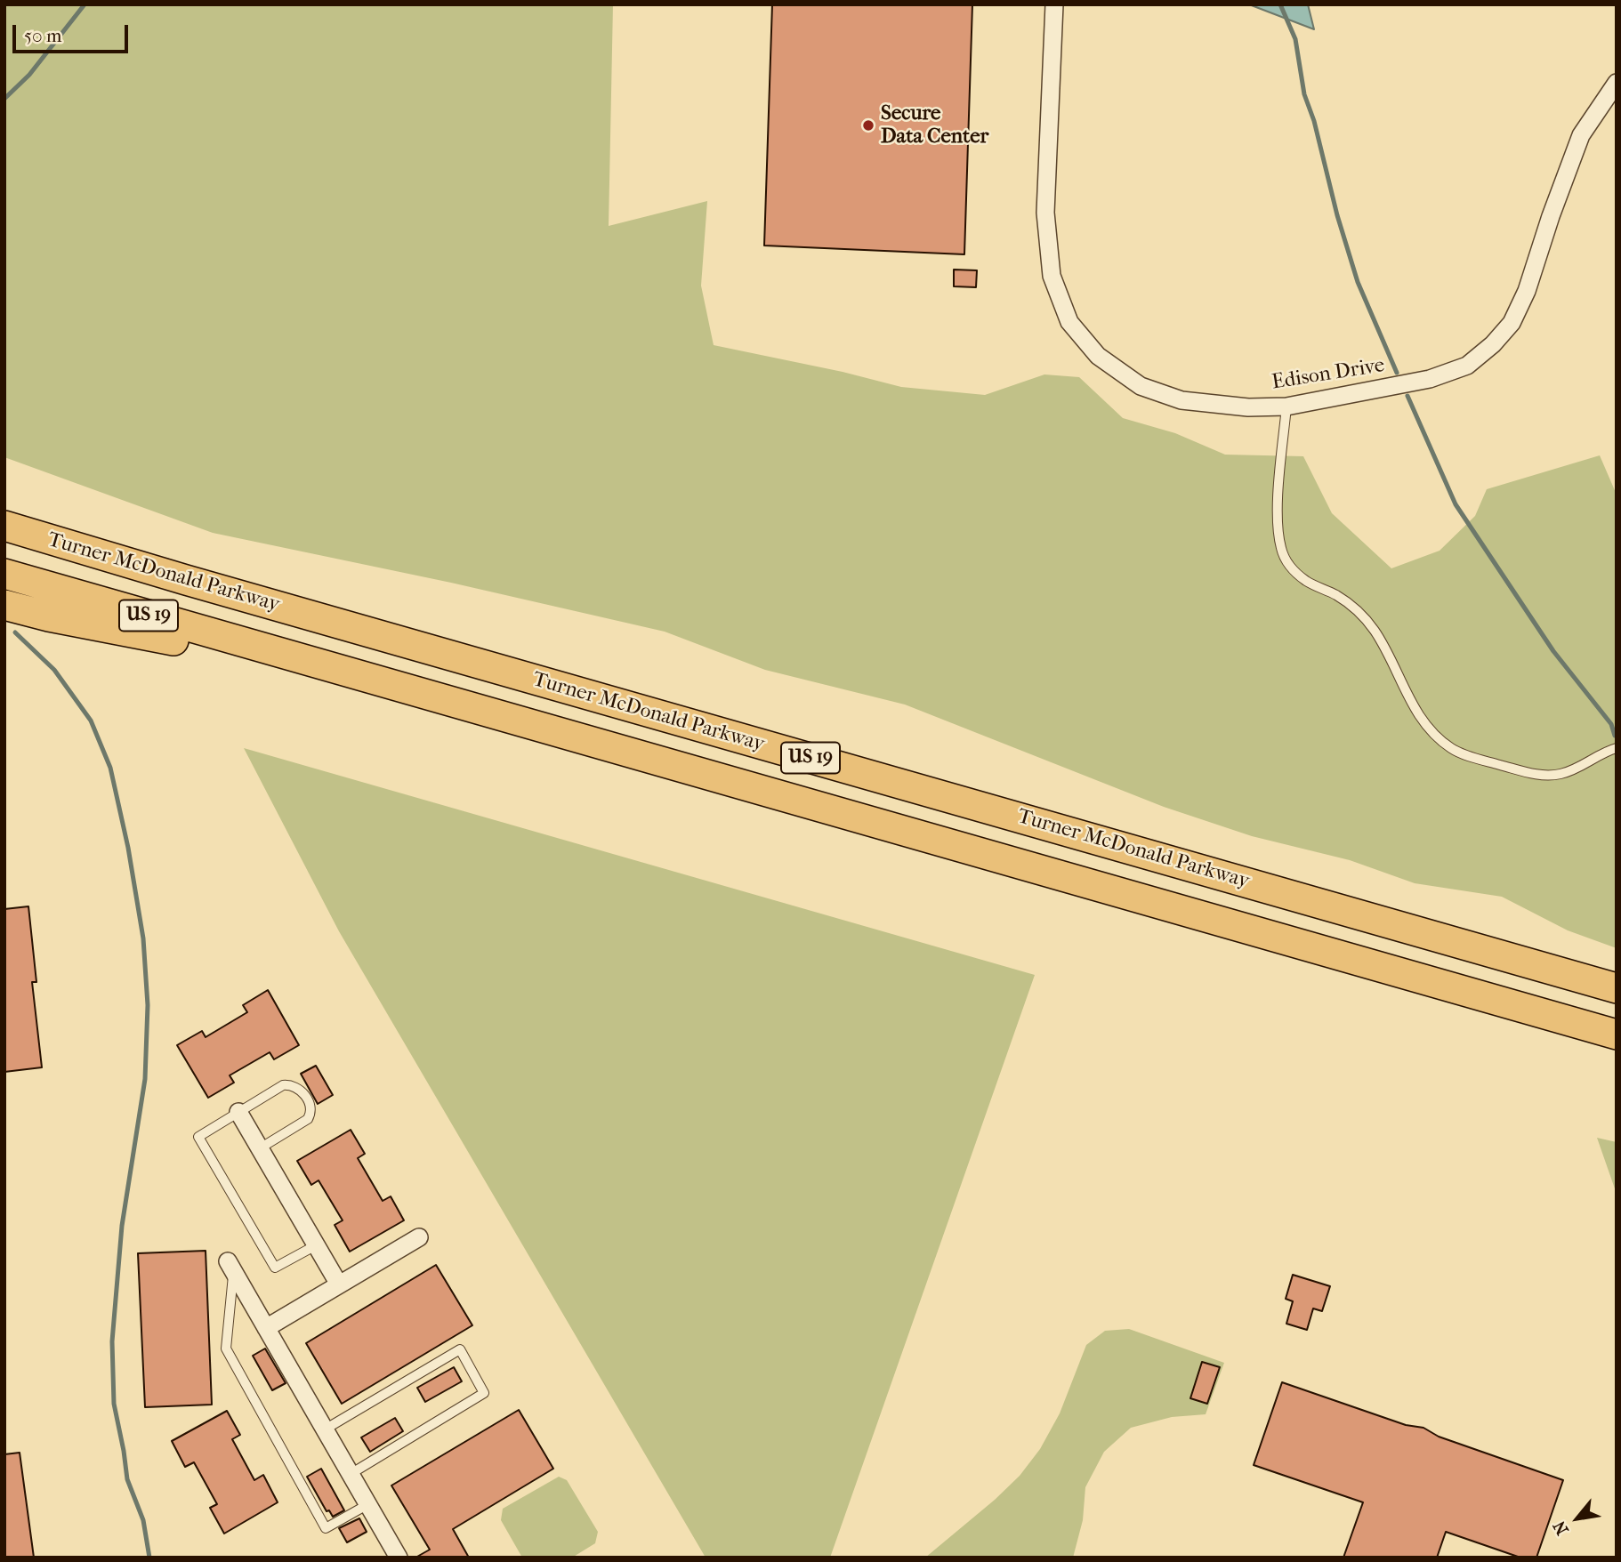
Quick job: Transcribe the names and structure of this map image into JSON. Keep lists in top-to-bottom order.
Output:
{
  "streets": {
    "highway": ["Turner McDonald Parkway", "US 19"],
    "street": ["Edison Drive"]
  },
  "places": ["Secure Data Center"],
  "scale_bar": "50 m",
  "north": "bottom left"
}
